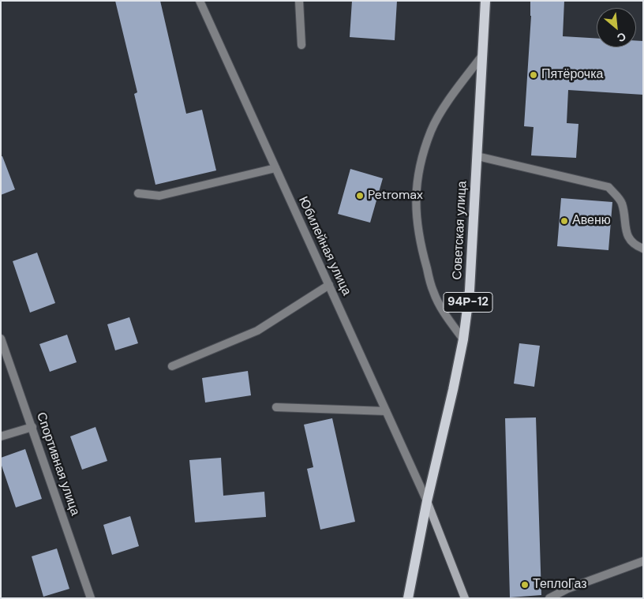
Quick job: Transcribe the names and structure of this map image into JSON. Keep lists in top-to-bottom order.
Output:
{
  "streets": {
    "main road": ["Советская улица", "94Р-12"],
    "street": ["Юбилейная улица", "Спортивная улица"]
  },
  "crossings": [
    ["Советская улица", "Юбилейная улица"]
  ],
  "places": [
    "Пятёрочка",
    "Petromax",
    "Авеню",
    "ТеплоГаз"
  ],
  "north": "bottom right"
}
